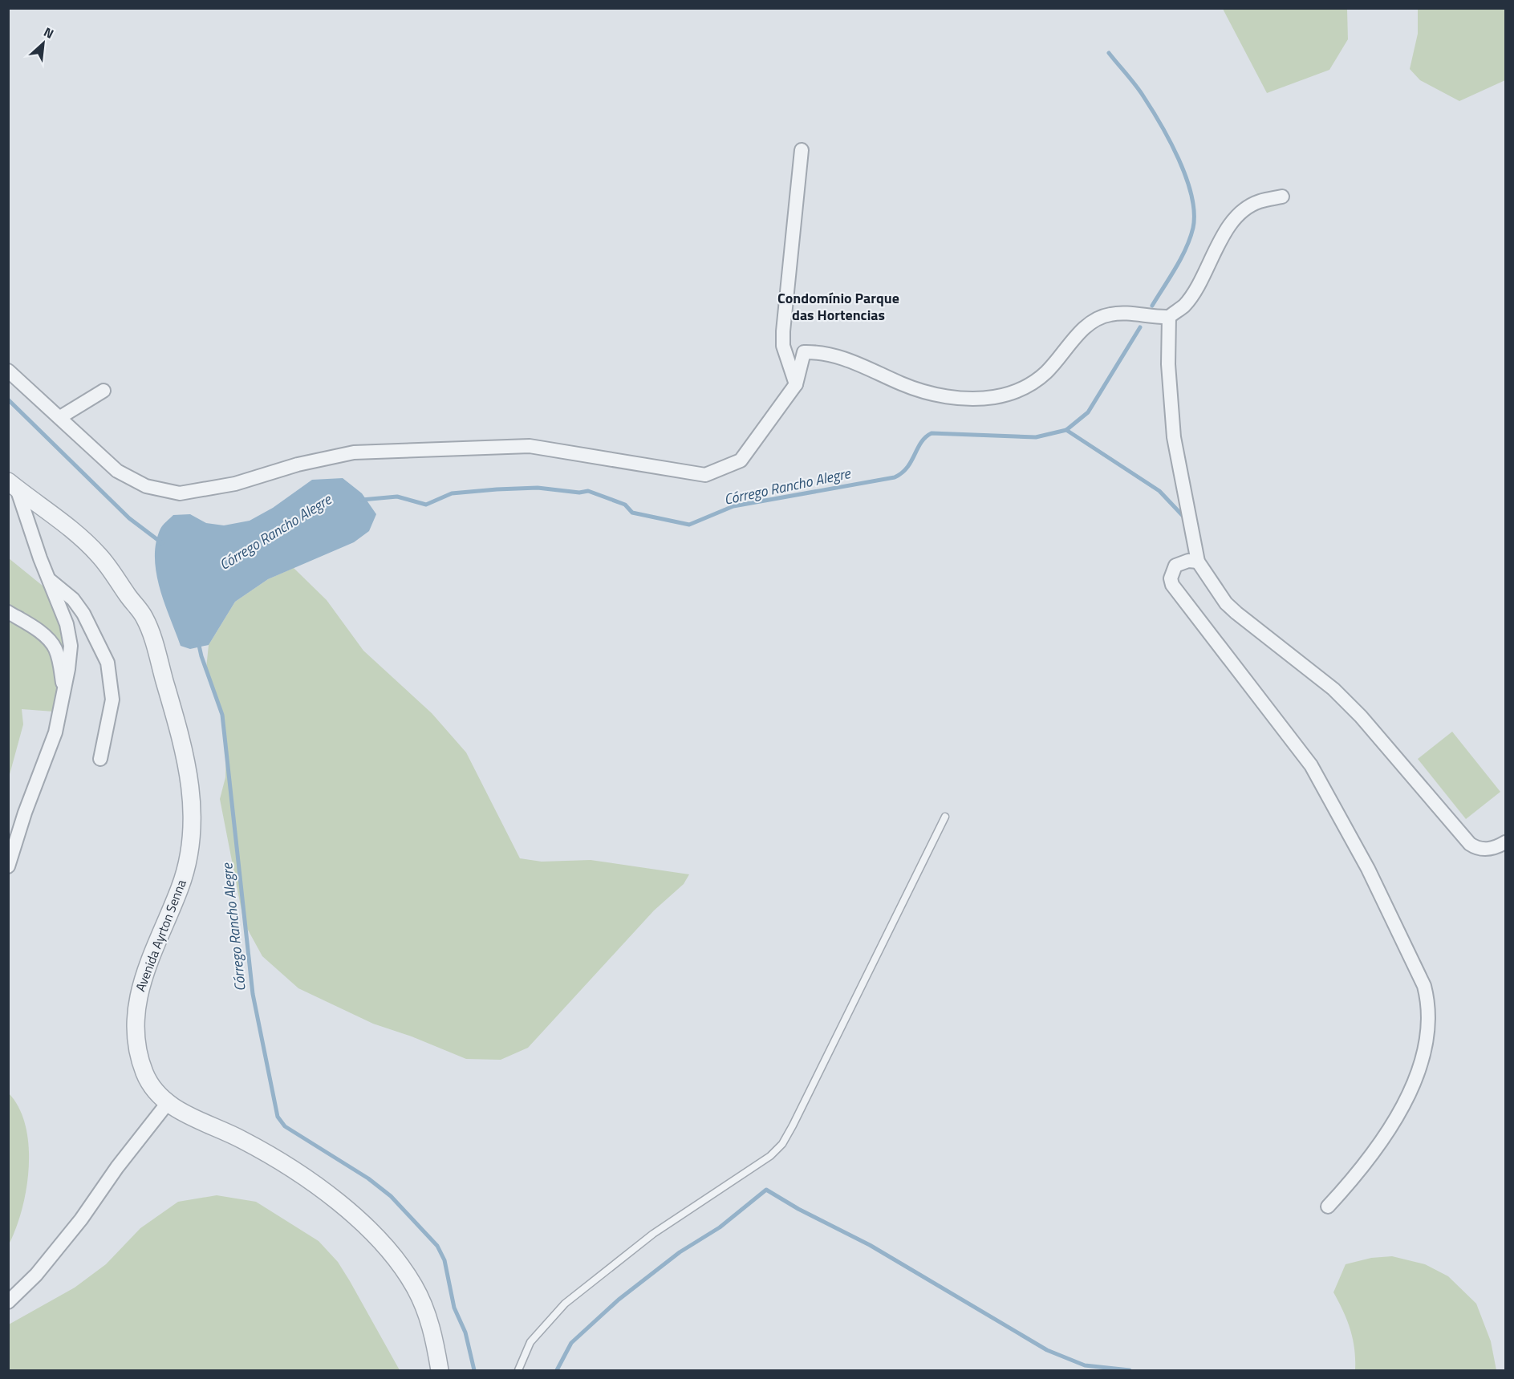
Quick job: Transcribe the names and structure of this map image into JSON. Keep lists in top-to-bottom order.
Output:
{
  "streets": {
    "street": ["Avenida Ayrton Senna"]
  },
  "districts": ["Condomínio Parque das Hortencias"],
  "water": ["Córrego Rancho Alegre"],
  "north": "top right"
}
